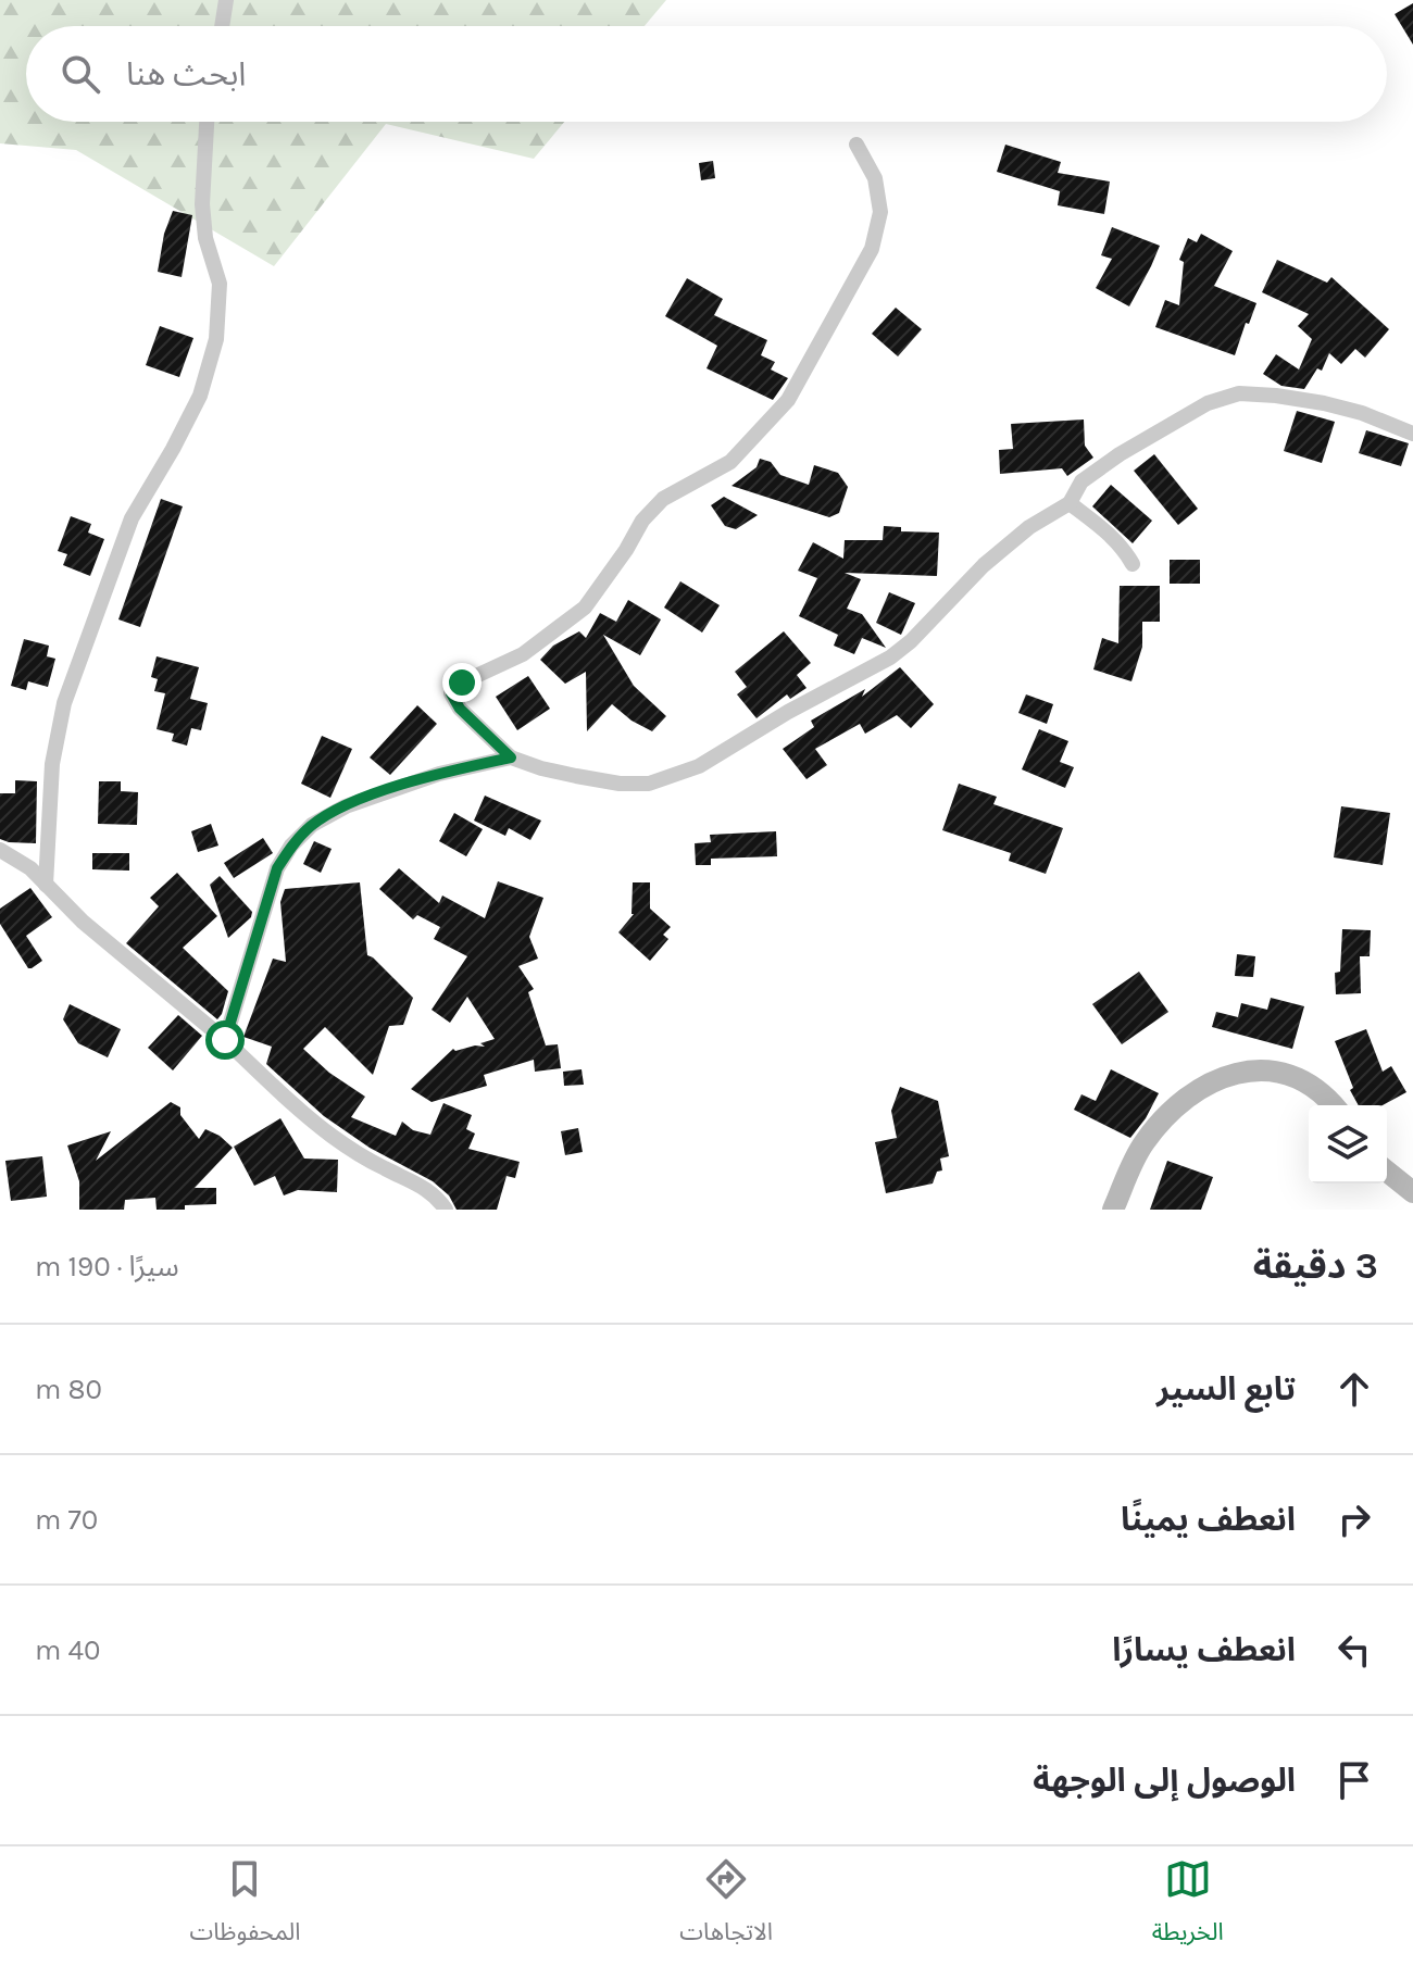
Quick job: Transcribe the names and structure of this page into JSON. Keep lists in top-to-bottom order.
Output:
{
  "page": {
    "search": "ابحث هنا",
    "heading": ["3 دقيقة", "سيرًا · 190 m"],
    "list": [
      ["تابع السير", "80 m"],
      ["انعطف يمينًا", "70 m"],
      ["انعطف يسارًا", "40 m"],
      "الوصول إلى الوجهة"
    ],
    "nav": ["الخريطة", "الاتجاهات", "المحفوظات"]
  }
}
